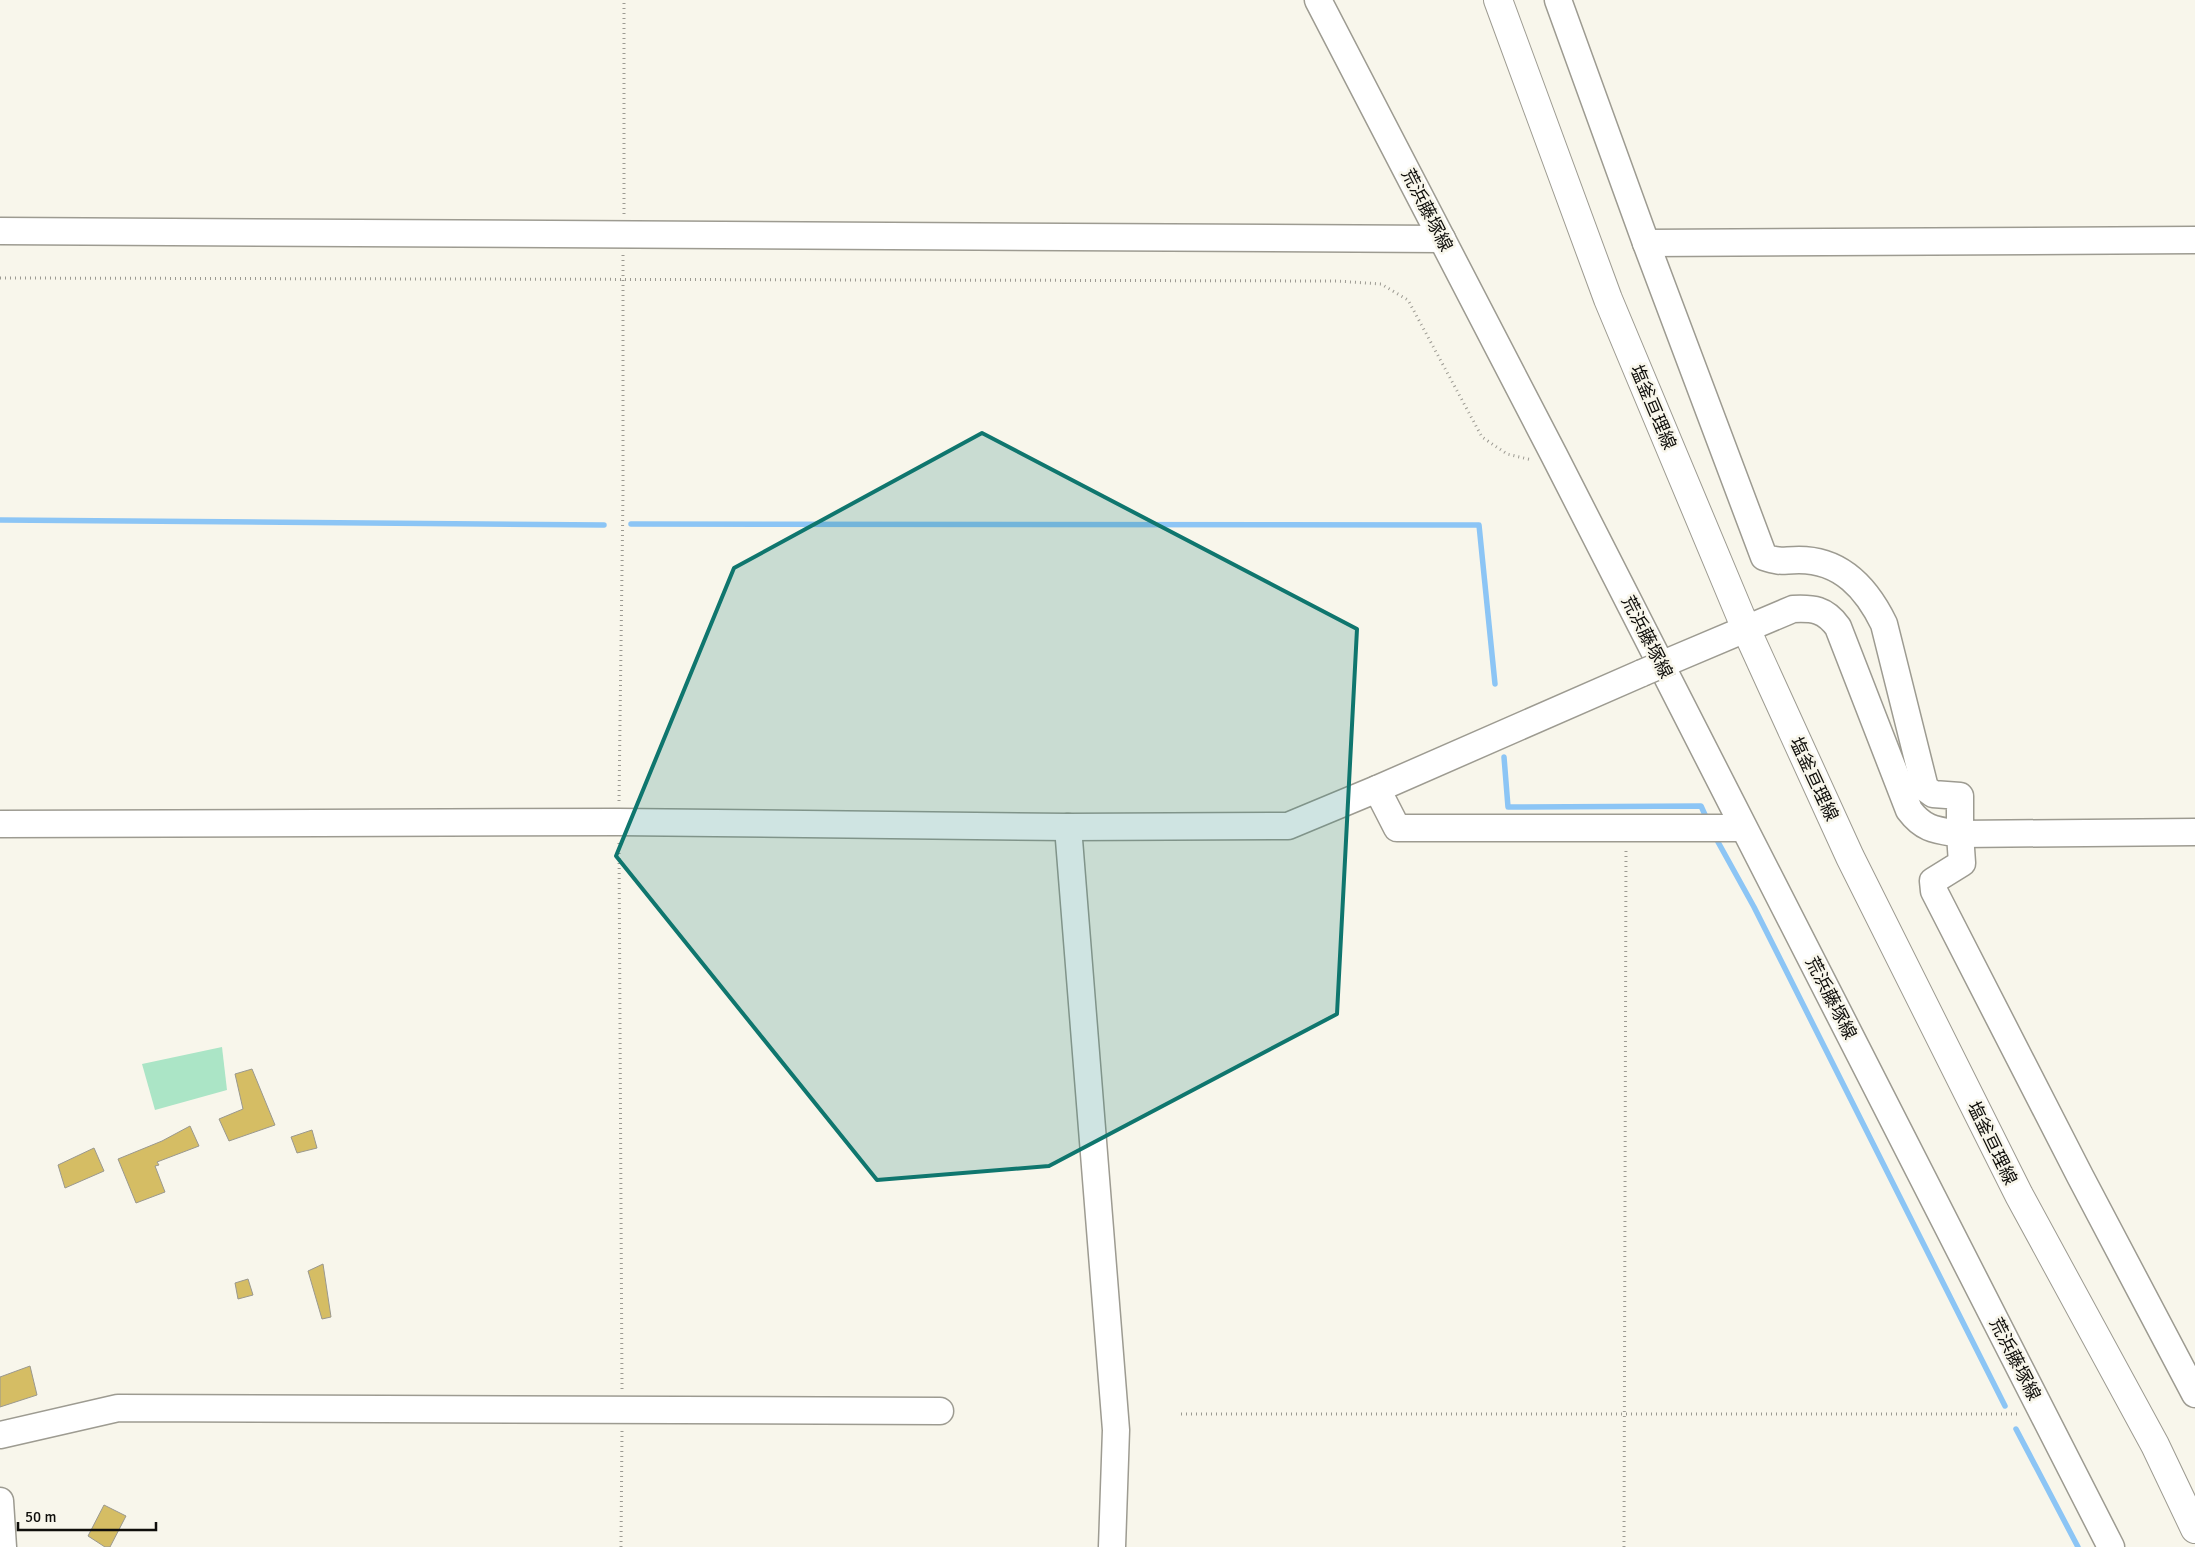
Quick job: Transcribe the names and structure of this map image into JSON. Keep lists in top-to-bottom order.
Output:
{
  "streets": {
    "main road": ["塩釜亘理線"],
    "street": ["荒浜藤塚線"]
  },
  "scale_bar": "50 m"
}
